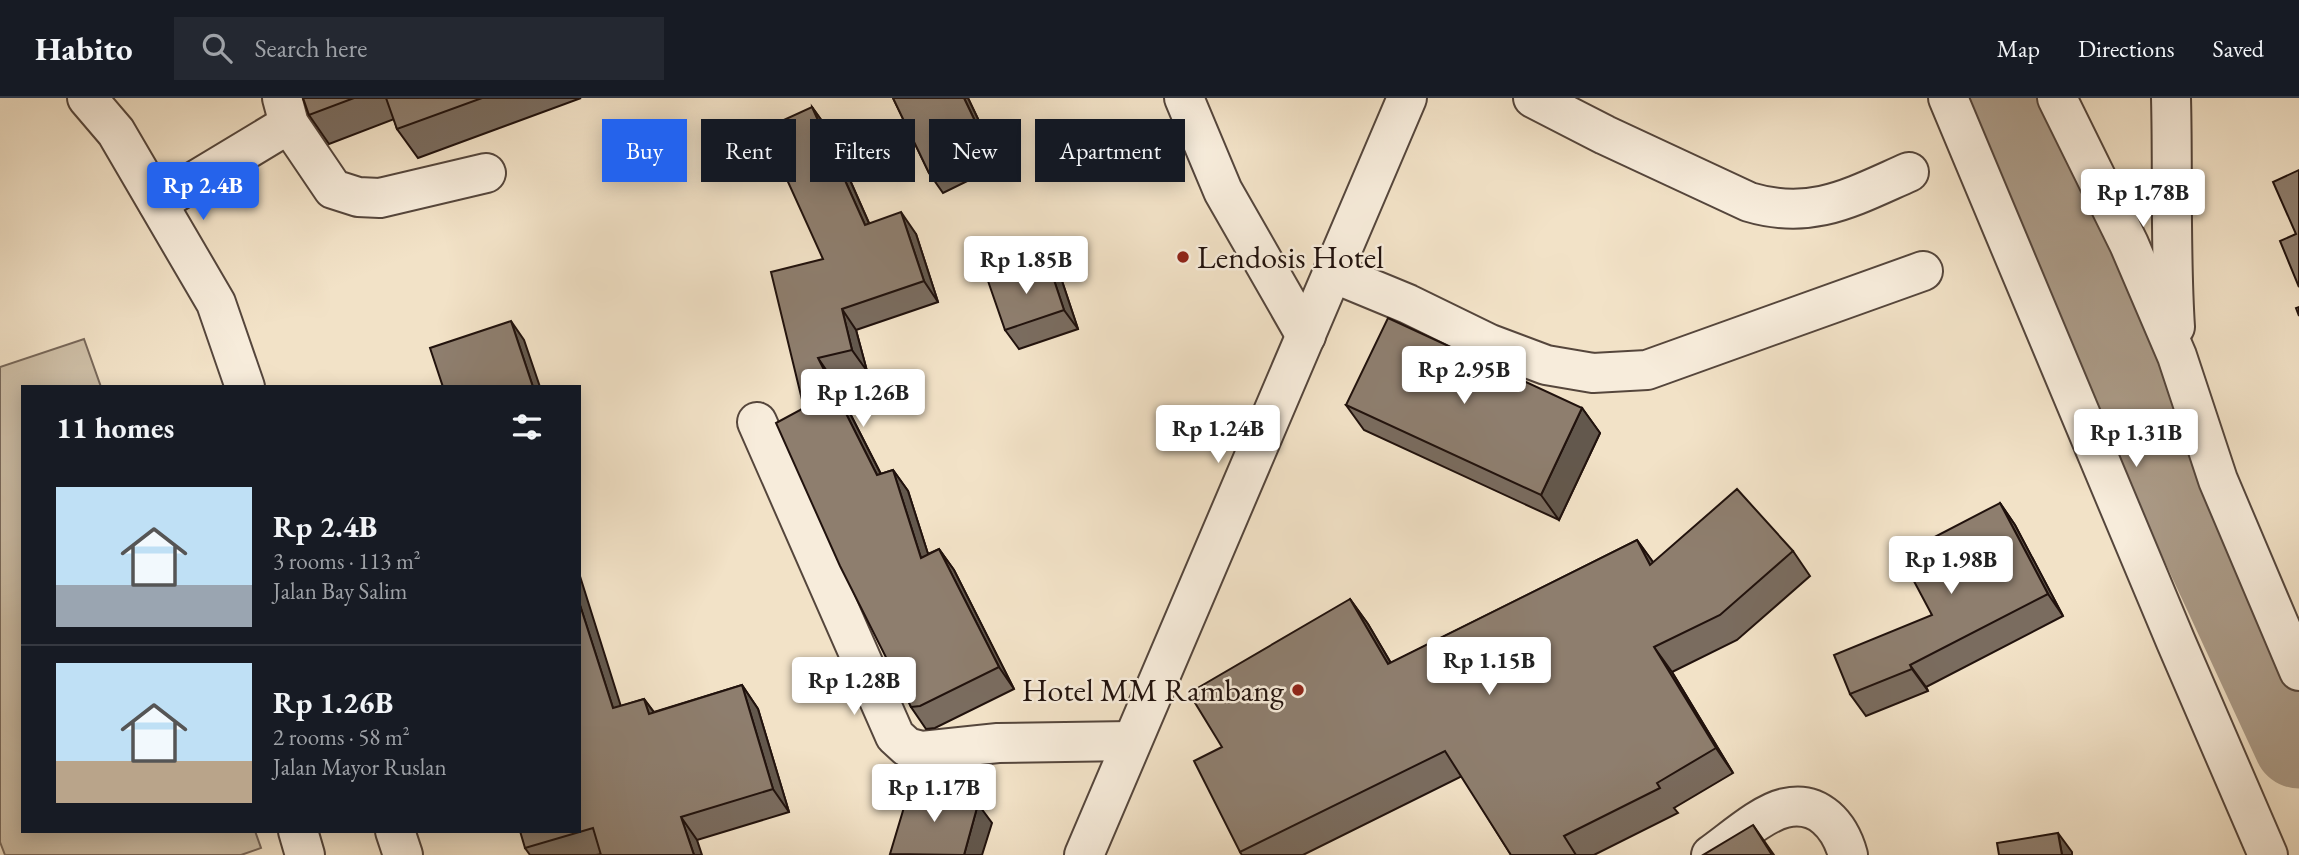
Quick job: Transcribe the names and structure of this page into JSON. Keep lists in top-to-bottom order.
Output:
{
  "places": ["Lendosis Hotel", "Hotel MM Rambang"],
  "page": {
    "header": "Habito",
    "search": "Search here",
    "nav": ["Map", "Directions", "Saved"],
    "chip": [
      "Buy",
      "Rent",
      "Filters",
      "New",
      "Apartment"
    ],
    "price": [
      "Rp 2.4B",
      "Rp 1.78B",
      "Rp 1.85B",
      "Rp 2.95B",
      "Rp 1.26B",
      "Rp 1.24B",
      "Rp 1.31B",
      "Rp 1.98B",
      "Rp 1.15B",
      "Rp 1.28B",
      "Rp 1.17B"
    ],
    "heading": "11 homes",
    "list": [
      {
        "name": "Rp 2.4B",
        "note": "3 rooms · 113 m² · Jalan Bay Salim"
      },
      {
        "name": "Rp 1.26B",
        "note": "2 rooms · 58 m² · Jalan Mayor Ruslan"
      }
    ]
  }
}
